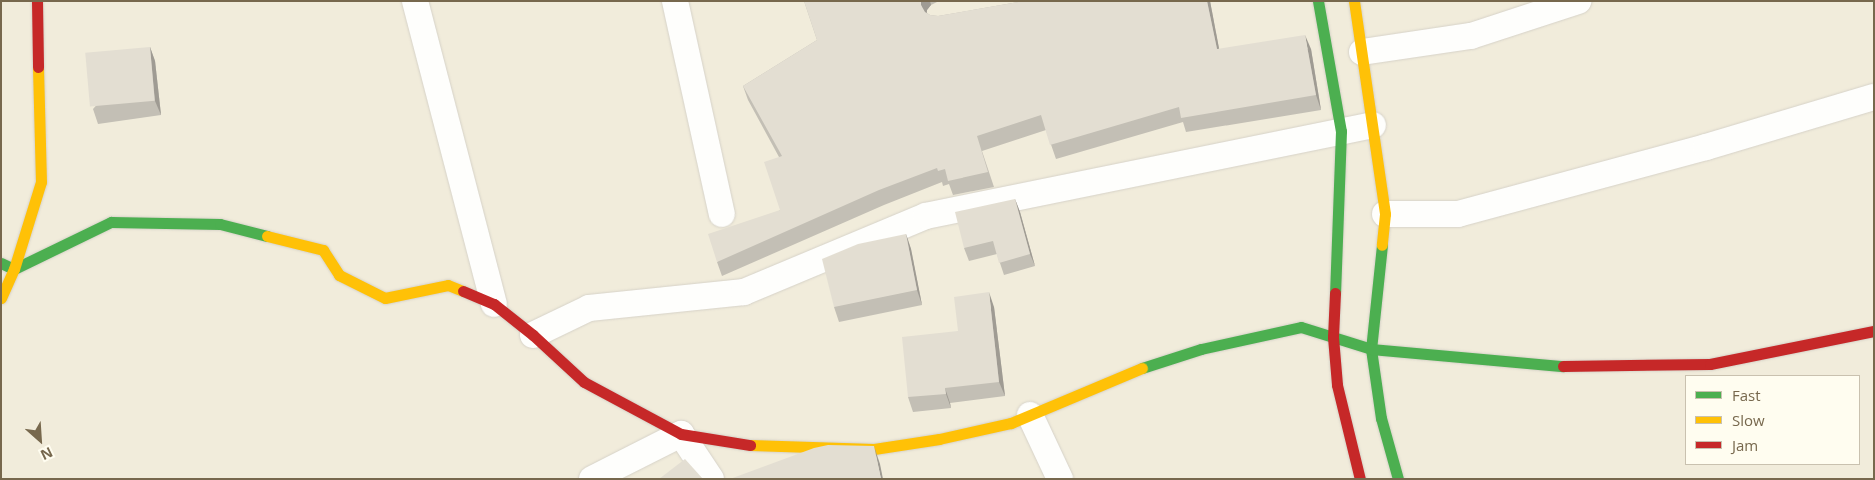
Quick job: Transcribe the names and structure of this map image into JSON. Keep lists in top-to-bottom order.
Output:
{
  "legend": ["Fast", "Slow", "Jam"],
  "north": "bottom right"
}
